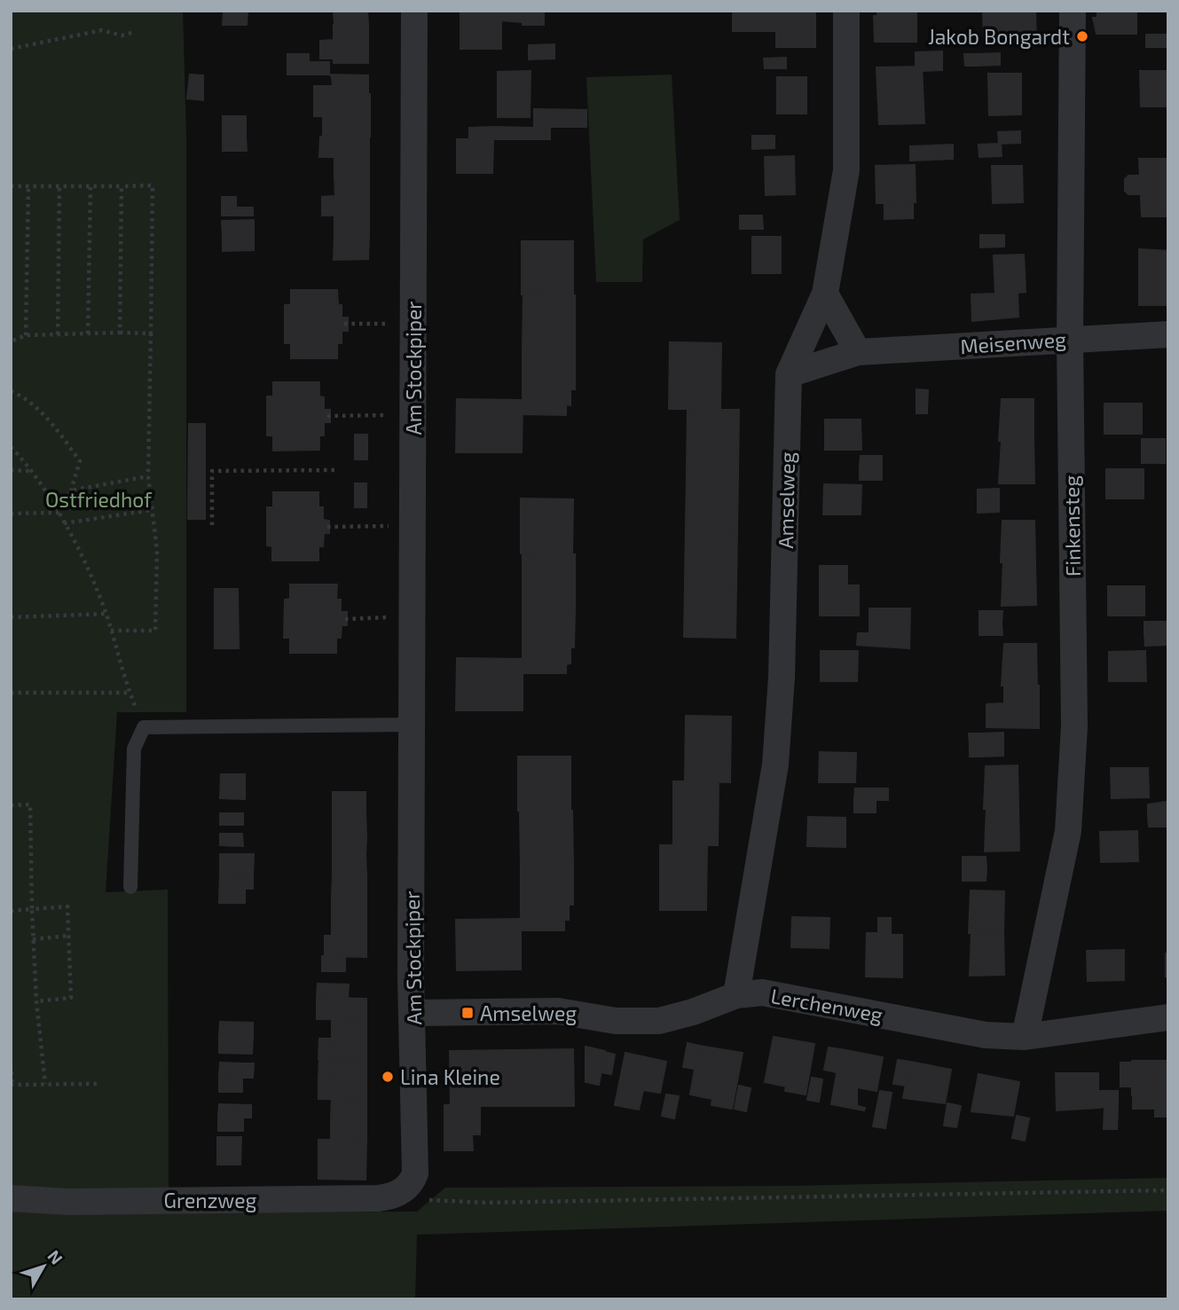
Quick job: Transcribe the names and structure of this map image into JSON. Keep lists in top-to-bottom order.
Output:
{
  "streets": {
    "street": [
      "Meisenweg",
      "Am Stockpiper",
      "Amselweg",
      "Finkensteg",
      "Lerchenweg",
      "Grenzweg"
    ]
  },
  "crossings": [
    ["Meisenweg", "Amselweg"],
    ["Meisenweg", "Finkensteg"],
    ["Am Stockpiper", "Lerchenweg"],
    ["Am Stockpiper", "Grenzweg"],
    ["Amselweg", "Lerchenweg"],
    ["Finkensteg", "Lerchenweg"]
  ],
  "parks": ["Ostfriedhof"],
  "places": {
    "other": ["Jakob Bongardt", "Lina Kleine"],
    "transit": ["Amselweg"]
  },
  "north": "top right"
}
